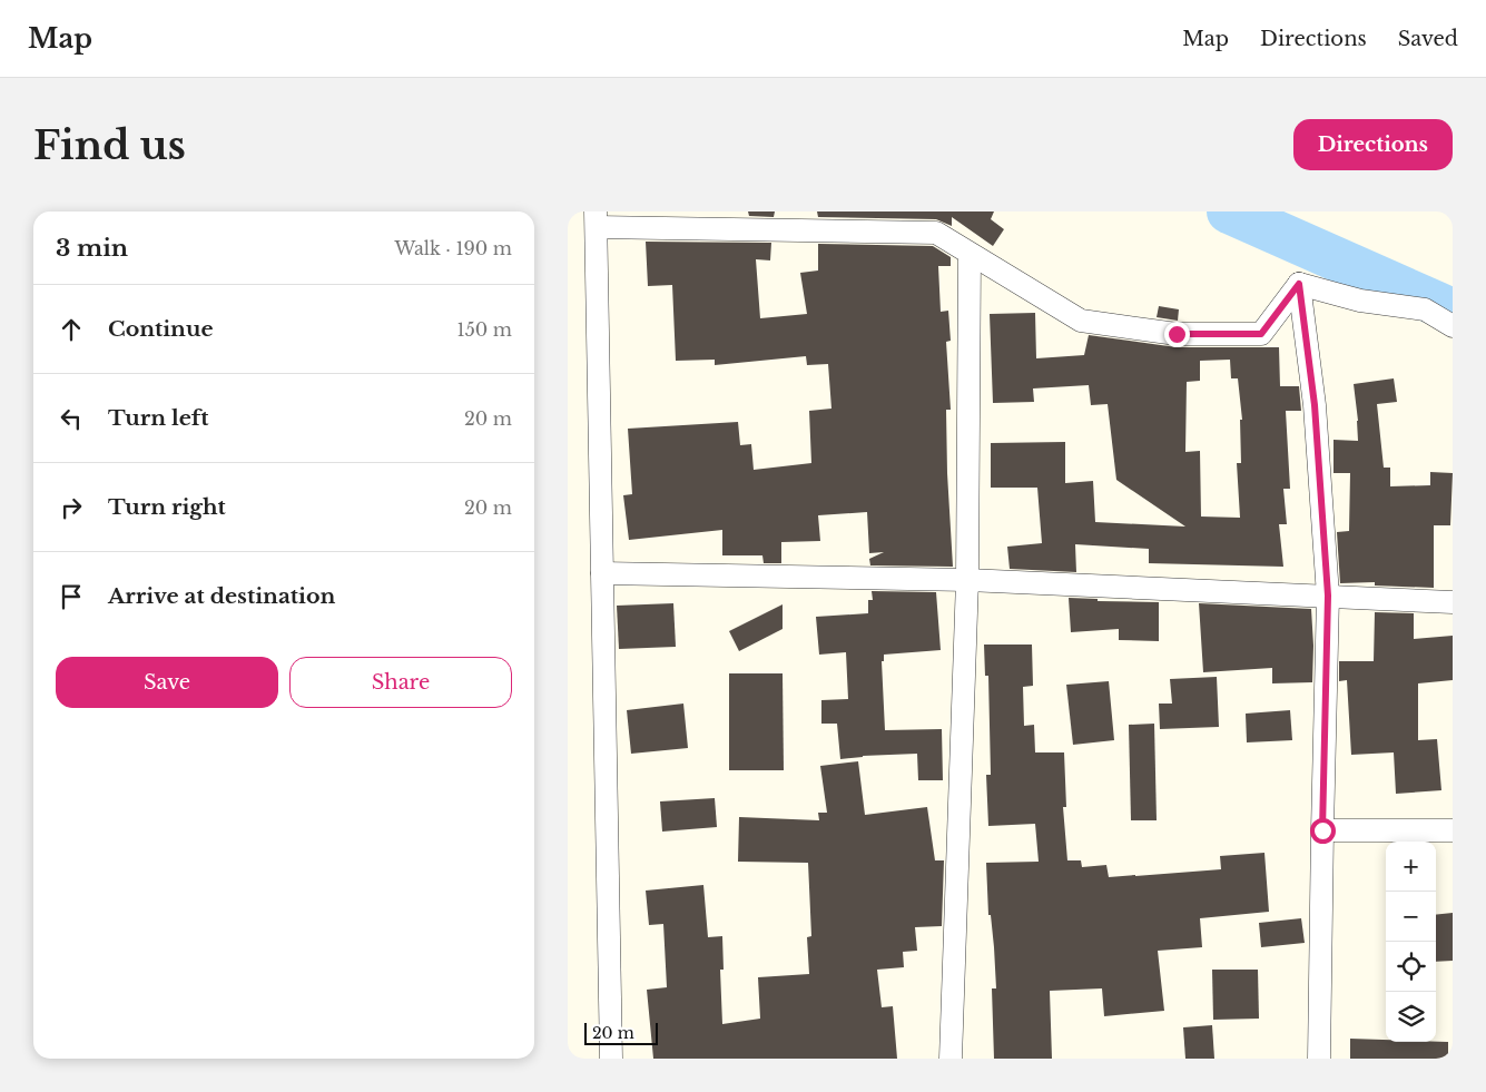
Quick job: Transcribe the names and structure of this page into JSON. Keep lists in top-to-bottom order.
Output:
{
  "scale_bar": "20 m",
  "page": {
    "header": "Map",
    "nav": ["Map", "Directions", "Saved"],
    "buttons": [
      "Directions",
      ["Save", "Share"]
    ],
    "title": "Find us",
    "heading": ["3 min", "Walk · 190 m"],
    "list": [
      ["Continue", "150 m"],
      ["Turn left", "20 m"],
      ["Turn right", "20 m"],
      "Arrive at destination"
    ],
    "map_buttons": ["+", "−"],
    "scale": "20 m"
  }
}
